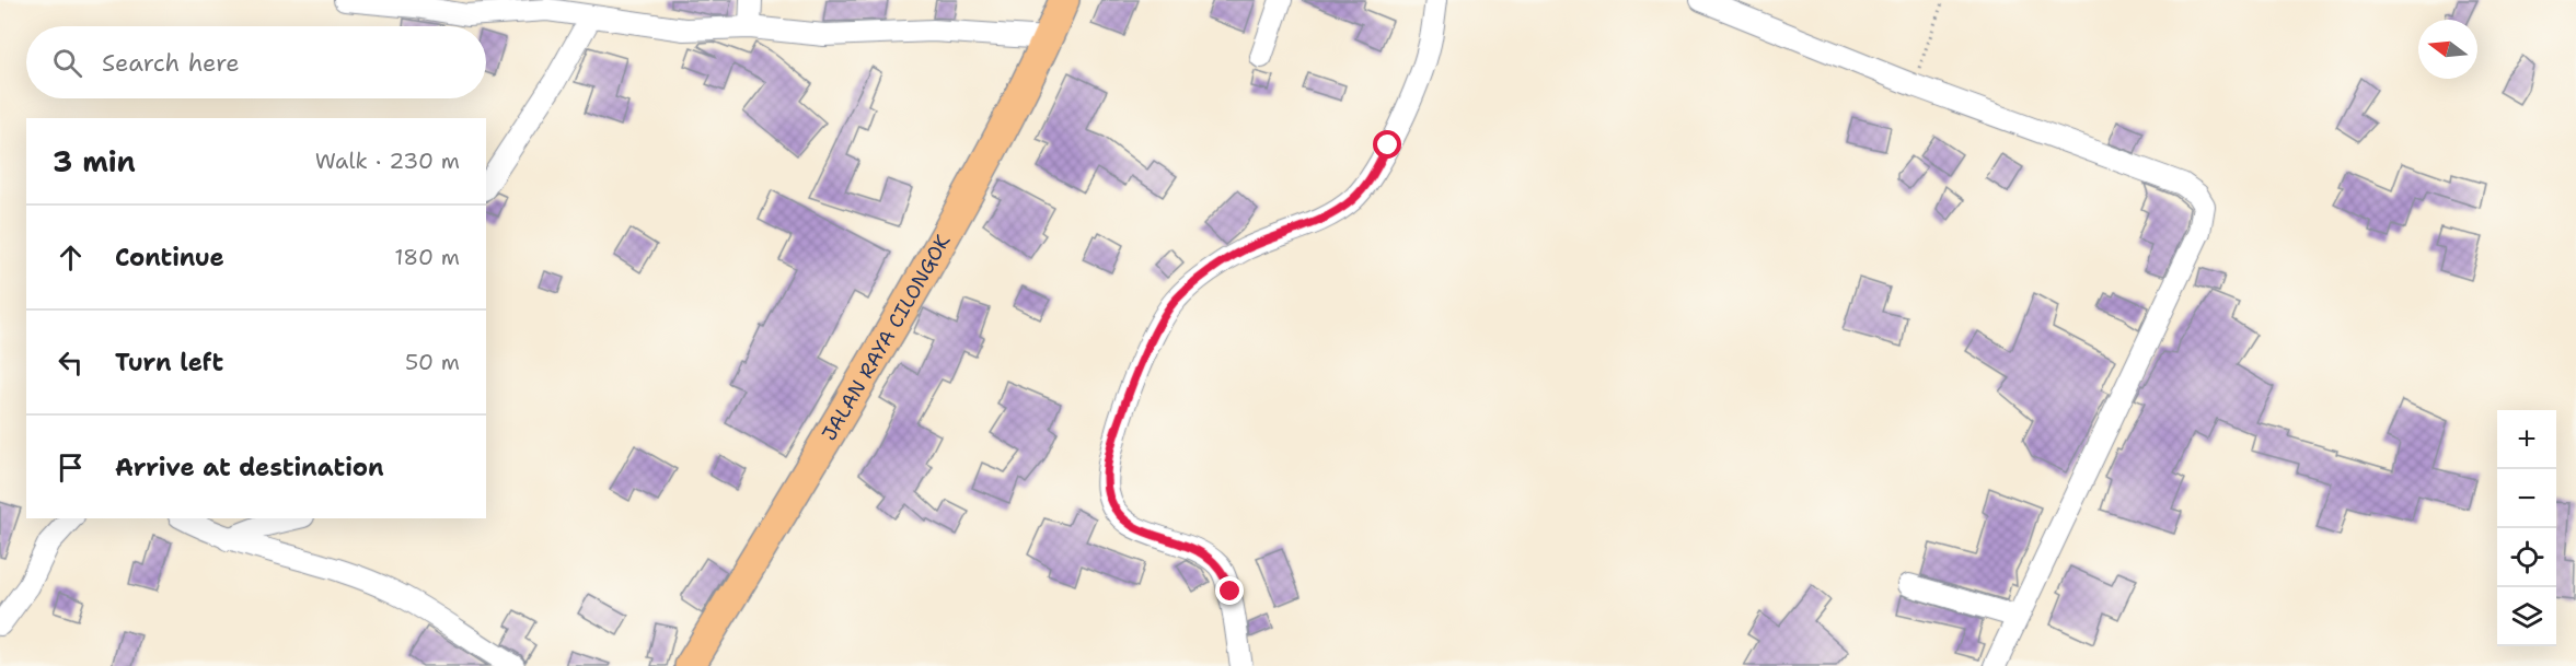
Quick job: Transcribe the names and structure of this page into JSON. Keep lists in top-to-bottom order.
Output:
{
  "streets": {
    "highway": ["JALAN RAYA CILONGOK"]
  },
  "north": "left",
  "page": {
    "search": "Search here",
    "heading": ["3 min", "Walk · 230 m"],
    "list": [
      ["Continue", "180 m"],
      ["Turn left", "50 m"],
      "Arrive at destination"
    ],
    "map_buttons": ["+", "−"]
  }
}
